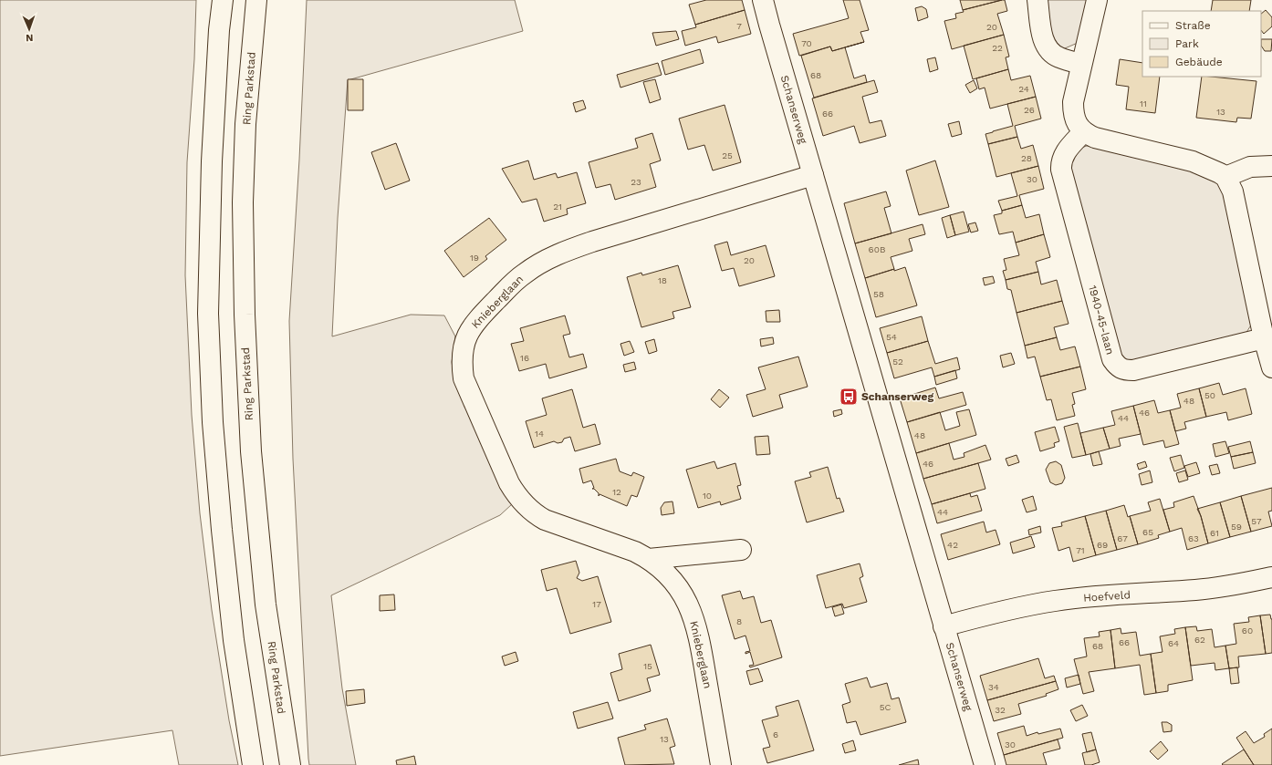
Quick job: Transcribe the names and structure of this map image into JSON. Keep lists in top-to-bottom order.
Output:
{
  "streets": {
    "main road": [
      "Ring Parkstad",
      "Schanserweg",
      "Knieberglaan",
      "1940-45-laan",
      "Hoefveld"
    ]
  },
  "crossings": [
    ["Schanserweg", "Knieberglaan"],
    ["Schanserweg", "Hoefveld"]
  ],
  "places": {
    "bus stop": ["Schanserweg"]
  },
  "house_numbers": [
    "7",
    "20",
    "70",
    "22",
    "68",
    "24",
    "11",
    "26",
    "13",
    "66",
    "25",
    "28",
    "30",
    "23",
    "21",
    "60B",
    "19",
    "20",
    "18",
    "58",
    "54",
    "16",
    "52",
    "50",
    "48",
    "46",
    "44",
    "14",
    "48",
    "46",
    "12",
    "10",
    "44",
    "57",
    "59",
    "65",
    "61",
    "67",
    "63",
    "42",
    "69",
    "71",
    "17",
    "8",
    "60",
    "62",
    "66",
    "64",
    "68",
    "15",
    "34",
    "5C",
    "32",
    "6",
    "13",
    "30"
  ],
  "legend": ["Straße", "Park", "Gebäude"],
  "north": "bottom"
}
